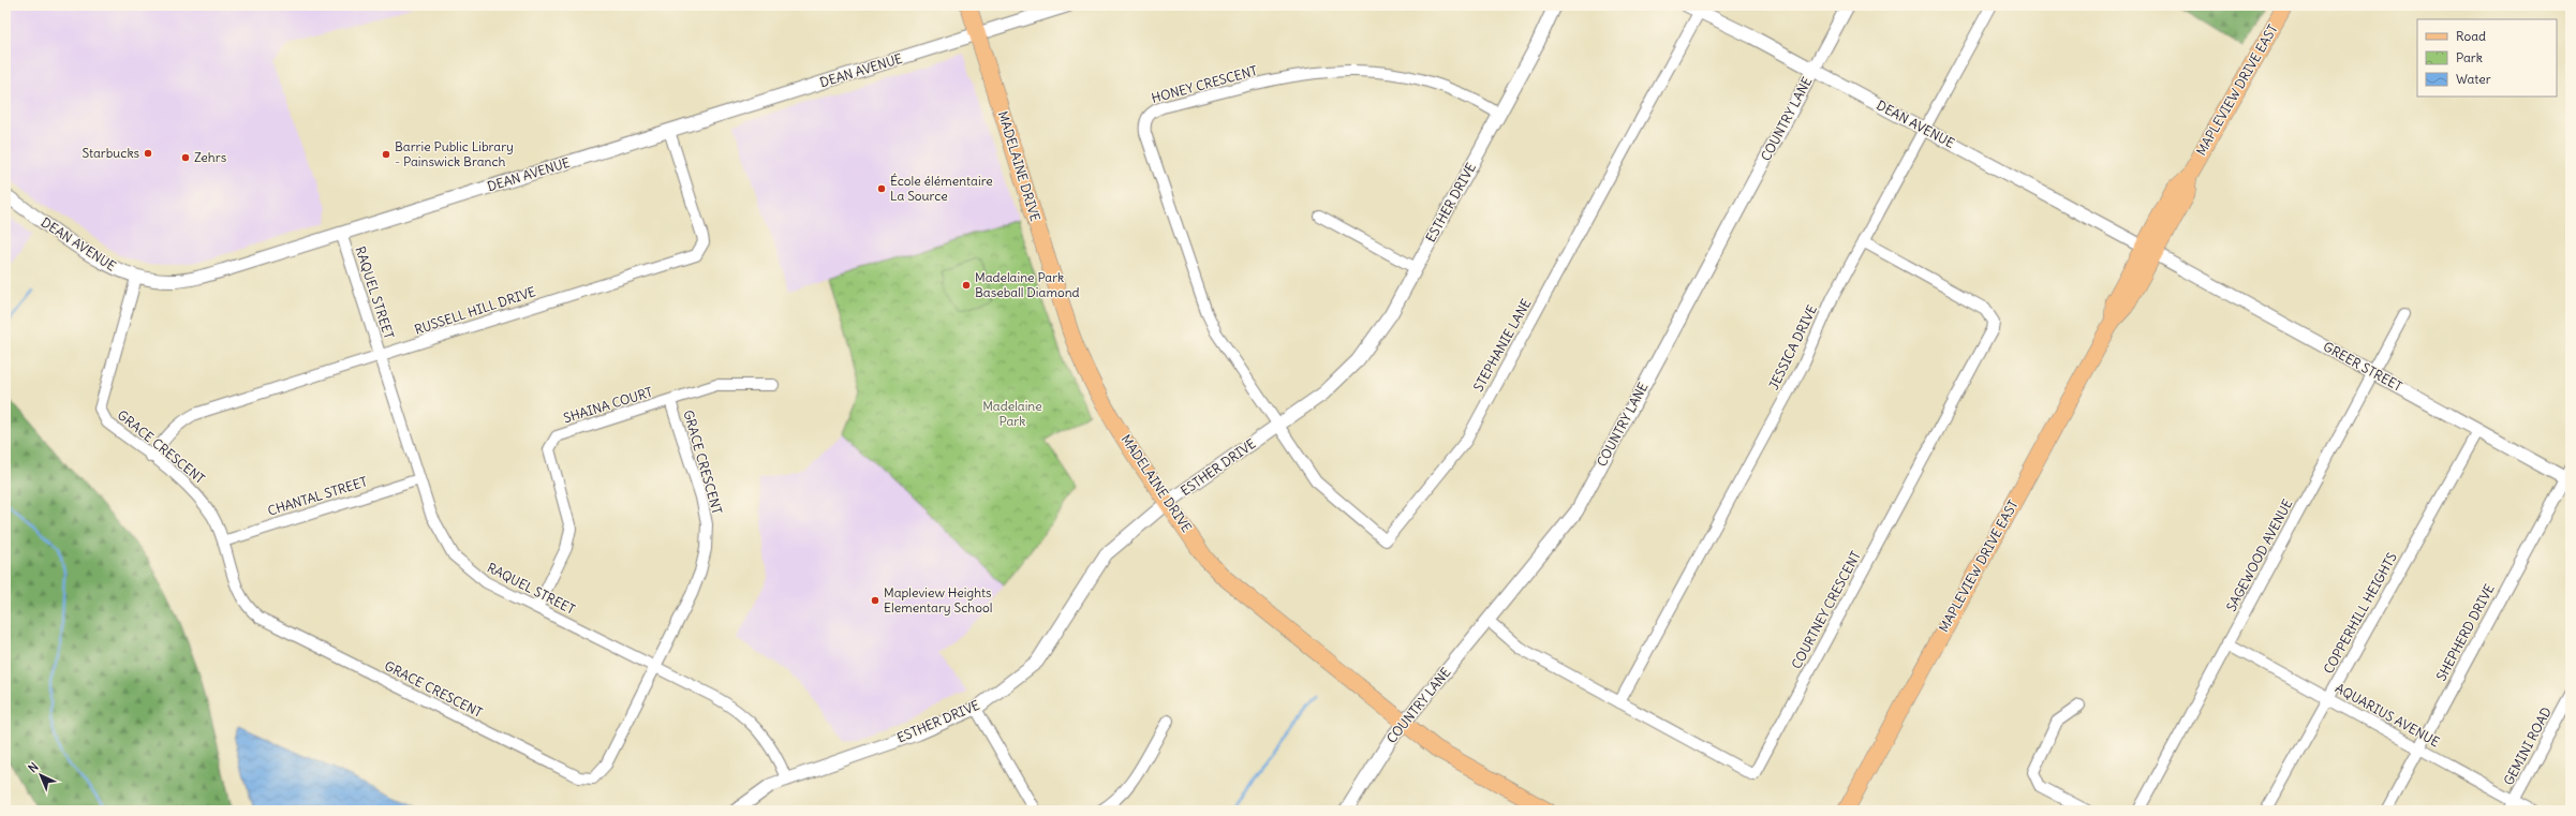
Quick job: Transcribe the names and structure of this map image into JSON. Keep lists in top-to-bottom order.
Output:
{
  "streets": {
    "main road": ["MAPLEVIEW DRIVE EAST", "MADELAINE DRIVE"],
    "street": [
      "DEAN AVENUE",
      "HONEY CRESCENT",
      "COUNTRY LANE",
      "ESTHER DRIVE",
      "RAQUEL STREET",
      "RUSSELL HILL DRIVE",
      "STEPHANIE LANE",
      "JESSICA DRIVE",
      "GREER STREET",
      "SHAINA COURT",
      "GRACE CRESCENT",
      "CHANTAL STREET",
      "SAGEWOOD AVENUE",
      "COURTNEY CRESCENT",
      "COPPERHILL HEIGHTS",
      "SHEPHERD DRIVE",
      "AQUARIUS AVENUE",
      "GEMINI ROAD"
    ]
  },
  "crossings": [
    ["DEAN AVENUE", "MAPLEVIEW DRIVE EAST"],
    ["DEAN AVENUE", "COUNTRY LANE"],
    ["DEAN AVENUE", "MADELAINE DRIVE"],
    ["DEAN AVENUE", "RAQUEL STREET"],
    ["DEAN AVENUE", "RUSSELL HILL DRIVE"],
    ["DEAN AVENUE", "STEPHANIE LANE"],
    ["DEAN AVENUE", "JESSICA DRIVE"],
    ["DEAN AVENUE", "GREER STREET"],
    ["DEAN AVENUE", "GRACE CRESCENT"],
    ["HONEY CRESCENT", "ESTHER DRIVE"],
    ["HONEY CRESCENT", "STEPHANIE LANE"],
    ["MAPLEVIEW DRIVE EAST", "GREER STREET"],
    ["COUNTRY LANE", "MADELAINE DRIVE"],
    ["COUNTRY LANE", "COURTNEY CRESCENT"],
    ["MADELAINE DRIVE", "ESTHER DRIVE"],
    ["ESTHER DRIVE", "RAQUEL STREET"],
    ["ESTHER DRIVE", "STEPHANIE LANE"],
    ["RAQUEL STREET", "RUSSELL HILL DRIVE"],
    ["RAQUEL STREET", "SHAINA COURT"],
    ["RAQUEL STREET", "GRACE CRESCENT"],
    ["RAQUEL STREET", "CHANTAL STREET"],
    ["RUSSELL HILL DRIVE", "GRACE CRESCENT"],
    ["JESSICA DRIVE", "COURTNEY CRESCENT"],
    ["GREER STREET", "SAGEWOOD AVENUE"],
    ["GREER STREET", "COPPERHILL HEIGHTS"],
    ["GREER STREET", "SHEPHERD DRIVE"],
    ["SHAINA COURT", "GRACE CRESCENT"],
    ["GRACE CRESCENT", "CHANTAL STREET"],
    ["SAGEWOOD AVENUE", "AQUARIUS AVENUE"],
    ["COPPERHILL HEIGHTS", "AQUARIUS AVENUE"],
    ["SHEPHERD DRIVE", "AQUARIUS AVENUE"],
    ["AQUARIUS AVENUE", "GEMINI ROAD"]
  ],
  "parks": ["Madelaine Park"],
  "places": [
    "Starbucks",
    "Barrie Public Library - Painswick Branch",
    "Zehrs",
    "École élémentaire La Source",
    "Madelaine Park Baseball Diamond",
    "Mapleview Heights Elementary School"
  ],
  "legend": ["Road", "Park", "Water"],
  "north": "top left"
}
